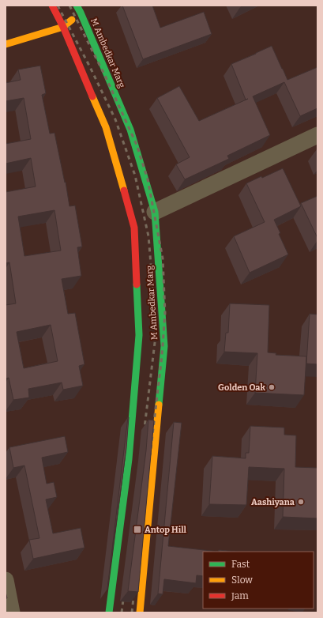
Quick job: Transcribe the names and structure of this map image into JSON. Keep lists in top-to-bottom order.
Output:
{
  "streets": {
    "main road": ["M Ambedkar Marg"]
  },
  "places": {
    "other": ["Golden Oak", "Aashiyana"],
    "transit": ["Antop Hill"]
  },
  "legend": ["Fast", "Slow", "Jam"]
}
